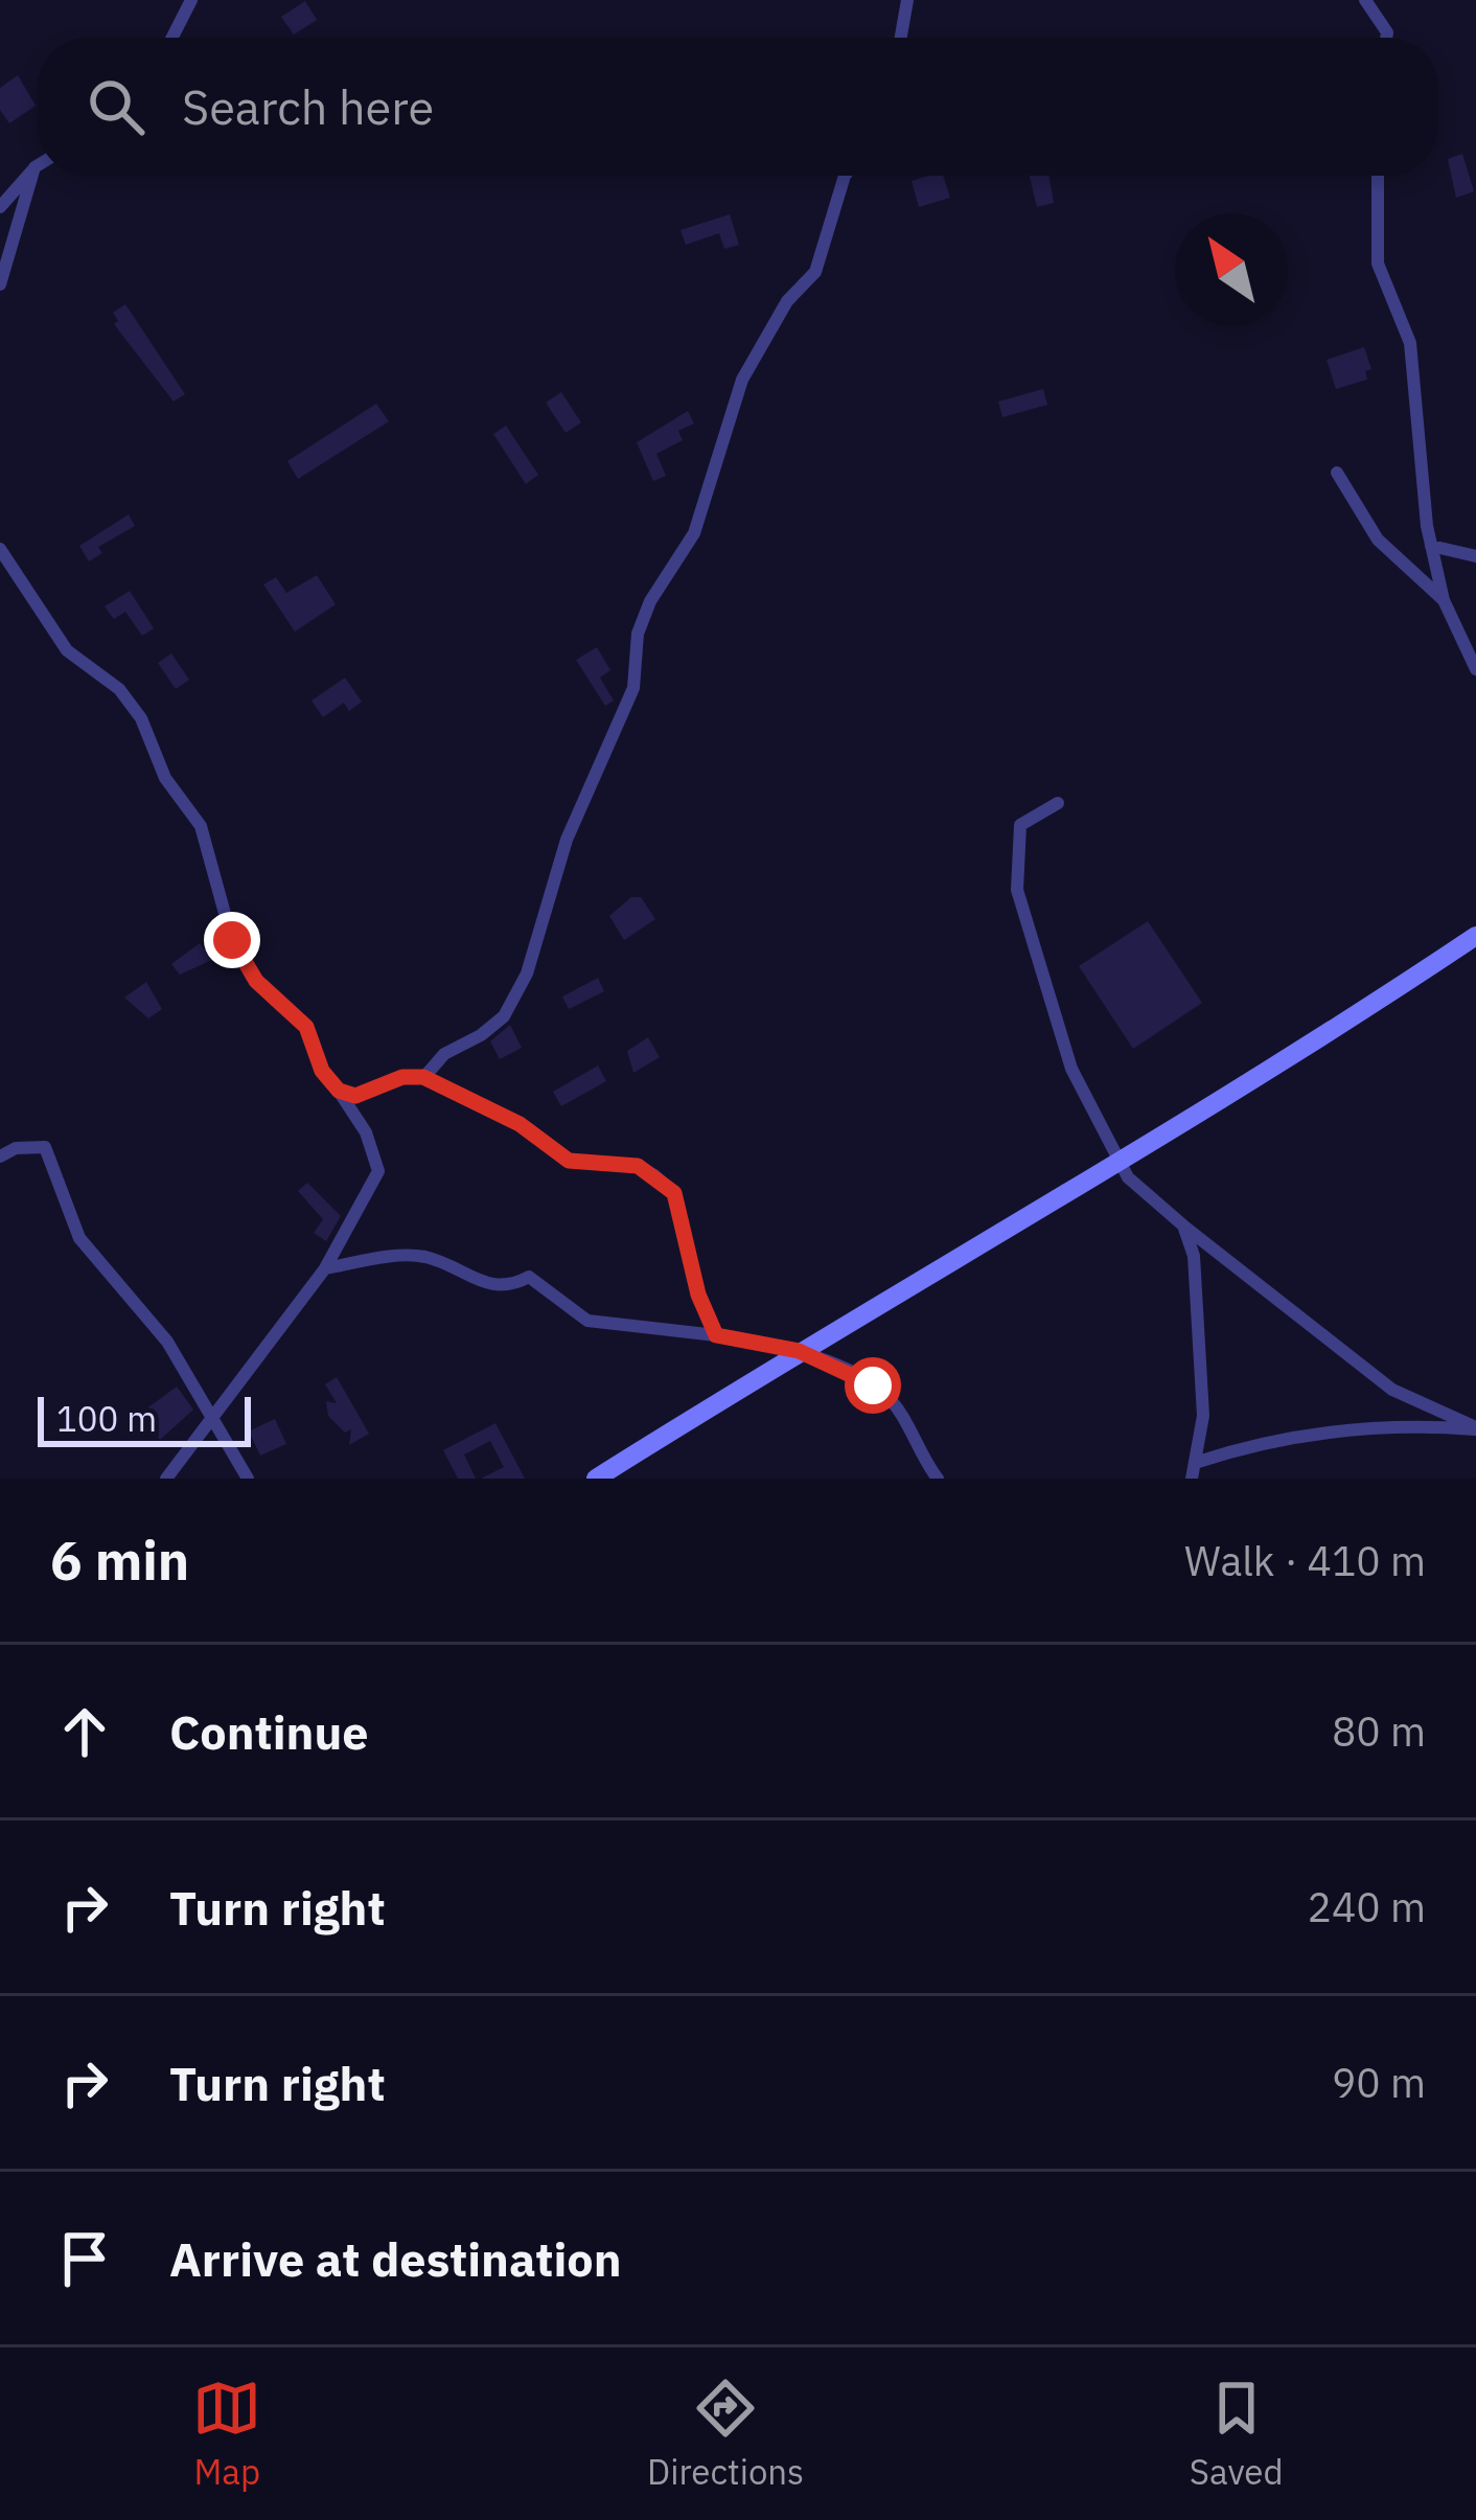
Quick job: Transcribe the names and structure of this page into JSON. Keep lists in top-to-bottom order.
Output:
{
  "scale_bar": "100 m",
  "north": "top left",
  "page": {
    "search": "Search here",
    "scale": "100 m",
    "heading": ["6 min", "Walk · 410 m"],
    "list": [
      ["Continue", "80 m"],
      ["Turn right", "240 m"],
      ["Turn right", "90 m"],
      "Arrive at destination"
    ],
    "nav": ["Map", "Directions", "Saved"]
  }
}
